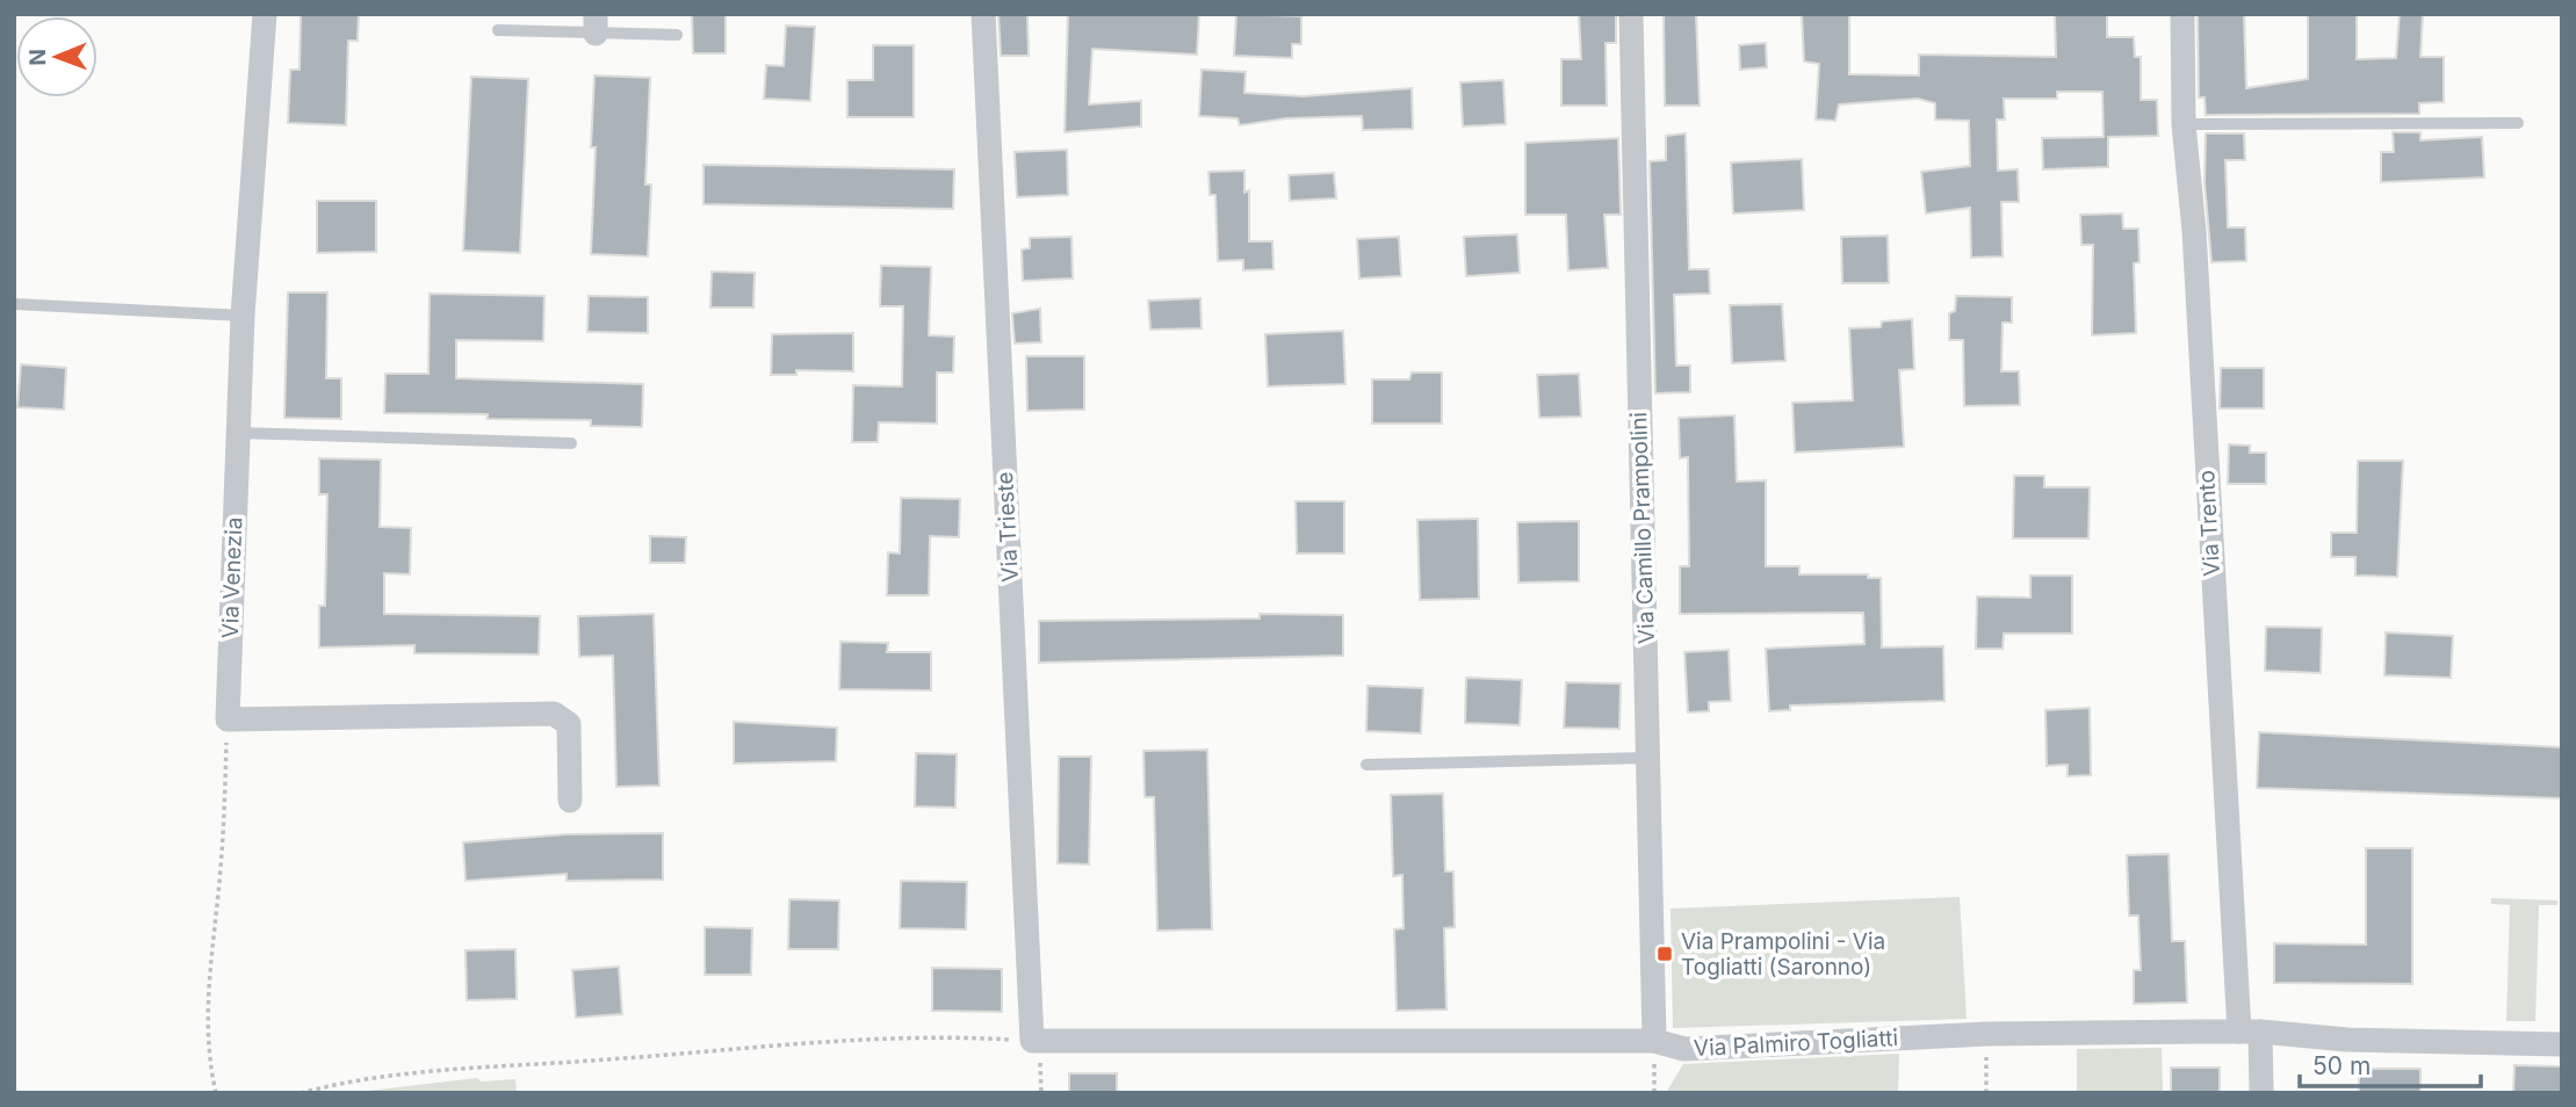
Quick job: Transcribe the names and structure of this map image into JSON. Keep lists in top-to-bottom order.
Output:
{
  "streets": {
    "street": [
      "Via Trento",
      "Via Trieste",
      "Via Camillo Prampolini",
      "Via Venezia",
      "Via Palmiro Togliatti"
    ]
  },
  "crossings": [
    ["Via Trento", "Via Palmiro Togliatti"],
    ["Via Trieste", "Via Palmiro Togliatti"],
    ["Via Camillo Prampolini", "Via Palmiro Togliatti"]
  ],
  "places": {
    "transit": ["Via Prampolini - Via Togliatti (Saronno)"]
  },
  "scale_bar": "50 m",
  "north": "left"
}
